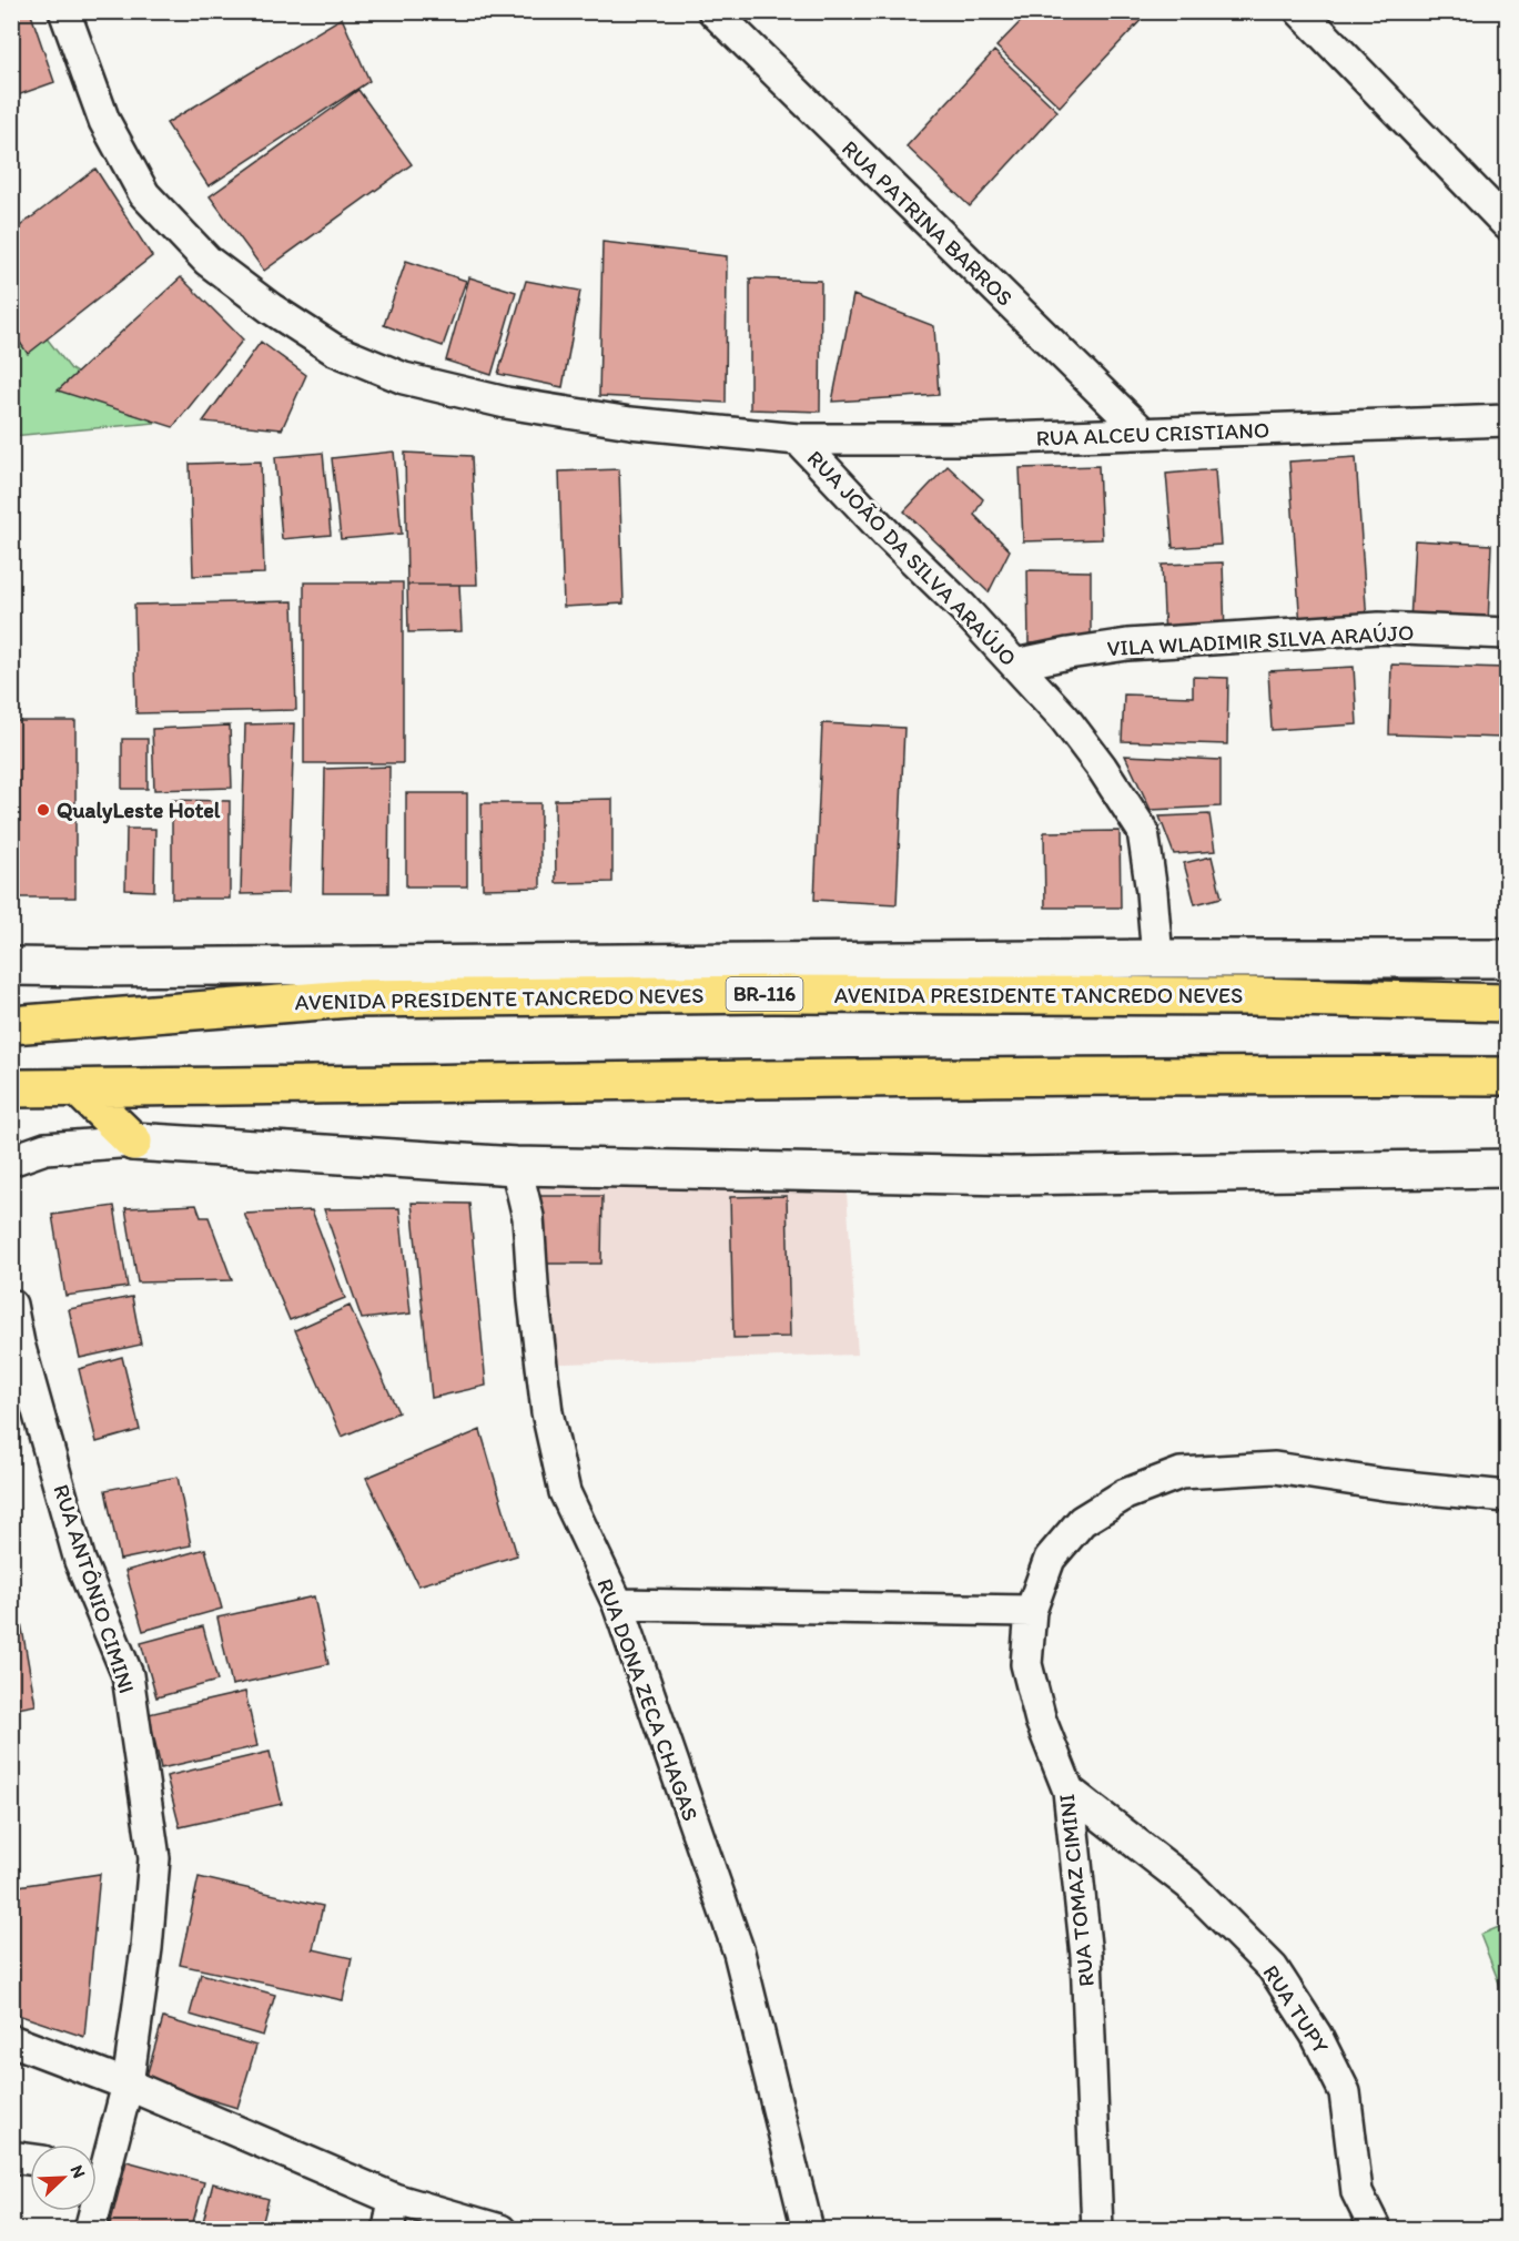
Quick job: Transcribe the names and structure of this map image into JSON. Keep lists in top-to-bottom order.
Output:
{
  "streets": {
    "highway": ["BR-116", "AVENIDA PRESIDENTE TANCREDO NEVES"],
    "street": [
      "RUA PATRINA BARROS",
      "RUA ALCEU CRISTIANO",
      "RUA JOÃO DA SILVA ARAÚJO",
      "VILA WLADIMIR SILVA ARAÚJO",
      "RUA ANTÔNIO CIMINI",
      "RUA DONA ZECA CHAGAS",
      "RUA TOMAZ CIMINI",
      "RUA TUPY"
    ]
  },
  "crossings": [
    ["RUA PATRINA BARROS", "RUA ALCEU CRISTIANO"],
    ["RUA ALCEU CRISTIANO", "RUA JOÃO DA SILVA ARAÚJO"],
    ["RUA JOÃO DA SILVA ARAÚJO", "VILA WLADIMIR SILVA ARAÚJO"],
    ["RUA JOÃO DA SILVA ARAÚJO", "AVENIDA PRESIDENTE TANCREDO NEVES"],
    ["RUA TOMAZ CIMINI", "RUA TUPY"]
  ],
  "places": ["QualyLeste Hotel"],
  "north": "top right"
}
